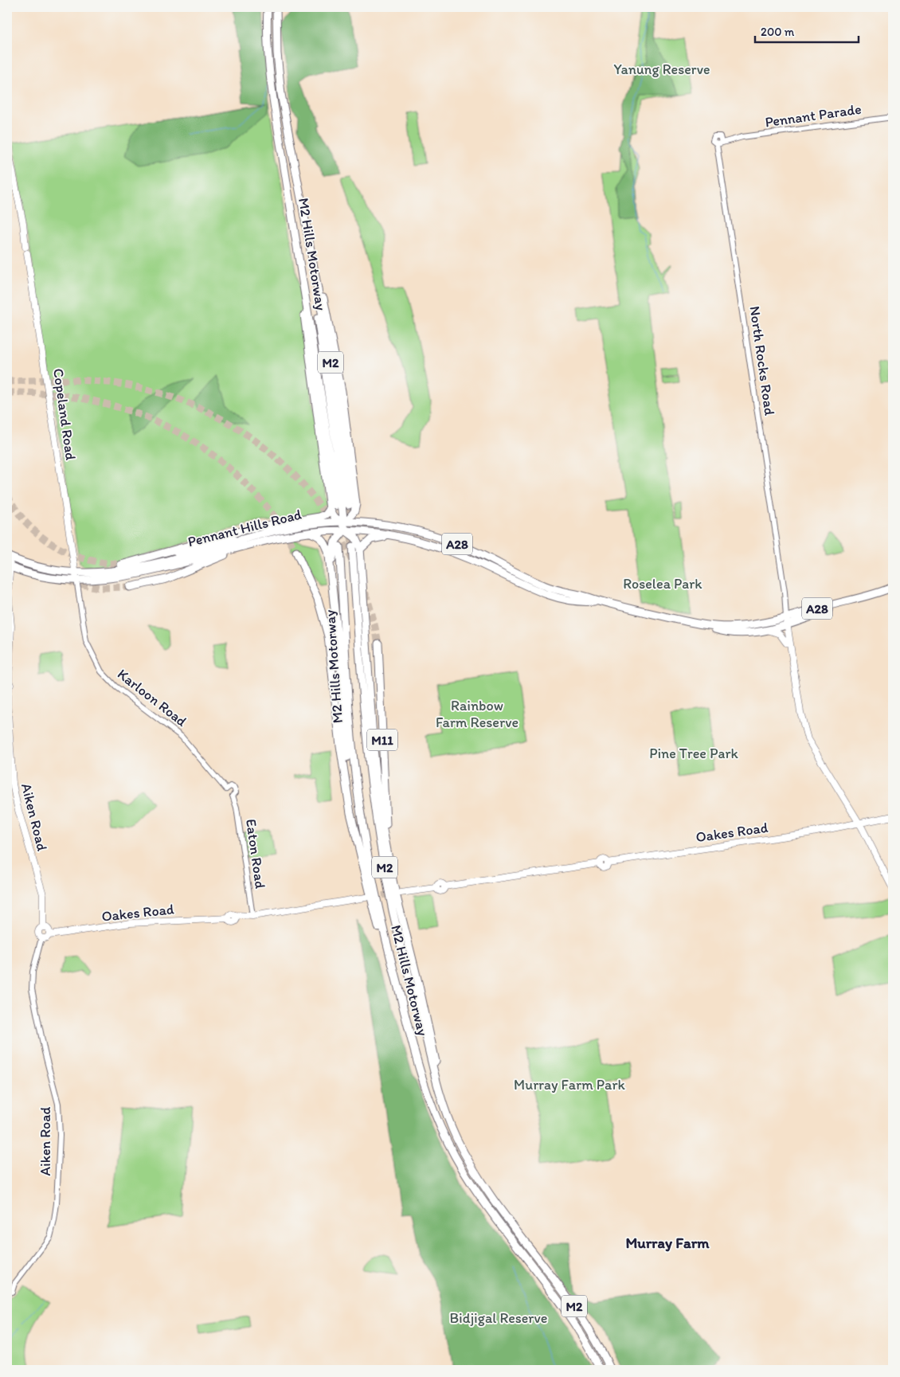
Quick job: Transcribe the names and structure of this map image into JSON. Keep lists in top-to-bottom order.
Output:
{
  "streets": {
    "highway": [
      "M2 Hills Motorway",
      "M2",
      "Pennant Hills Road",
      "A28",
      "M11"
    ],
    "main road": [
      "North Rocks Road",
      "Copeland Road",
      "Aiken Road",
      "Oakes Road"
    ],
    "street": ["Pennant Parade", "Karloon Road", "Eaton Road"]
  },
  "crossings": [
    ["Pennant Parade", "North Rocks Road"],
    ["M2 Hills Motorway", "M2"],
    ["M2 Hills Motorway", "M11"],
    ["North Rocks Road", "Pennant Hills Road"],
    ["North Rocks Road", "Oakes Road"],
    ["M2", "Pennant Hills Road"],
    ["M2", "M11"],
    ["Copeland Road", "Pennant Hills Road"],
    ["Copeland Road", "Karloon Road"],
    ["Pennant Hills Road", "Karloon Road"],
    ["Pennant Hills Road", "Aiken Road"],
    ["Karloon Road", "Eaton Road"],
    ["Aiken Road", "Oakes Road"],
    ["Oakes Road", "Eaton Road"]
  ],
  "districts": ["Murray Farm"],
  "parks": [
    "Yanung Reserve",
    "Roselea Park",
    "Rainbow Farm Reserve",
    "Pine Tree Park",
    "Murray Farm Park",
    "Bidjigal Reserve"
  ],
  "scale_bar": "200 m"
}
